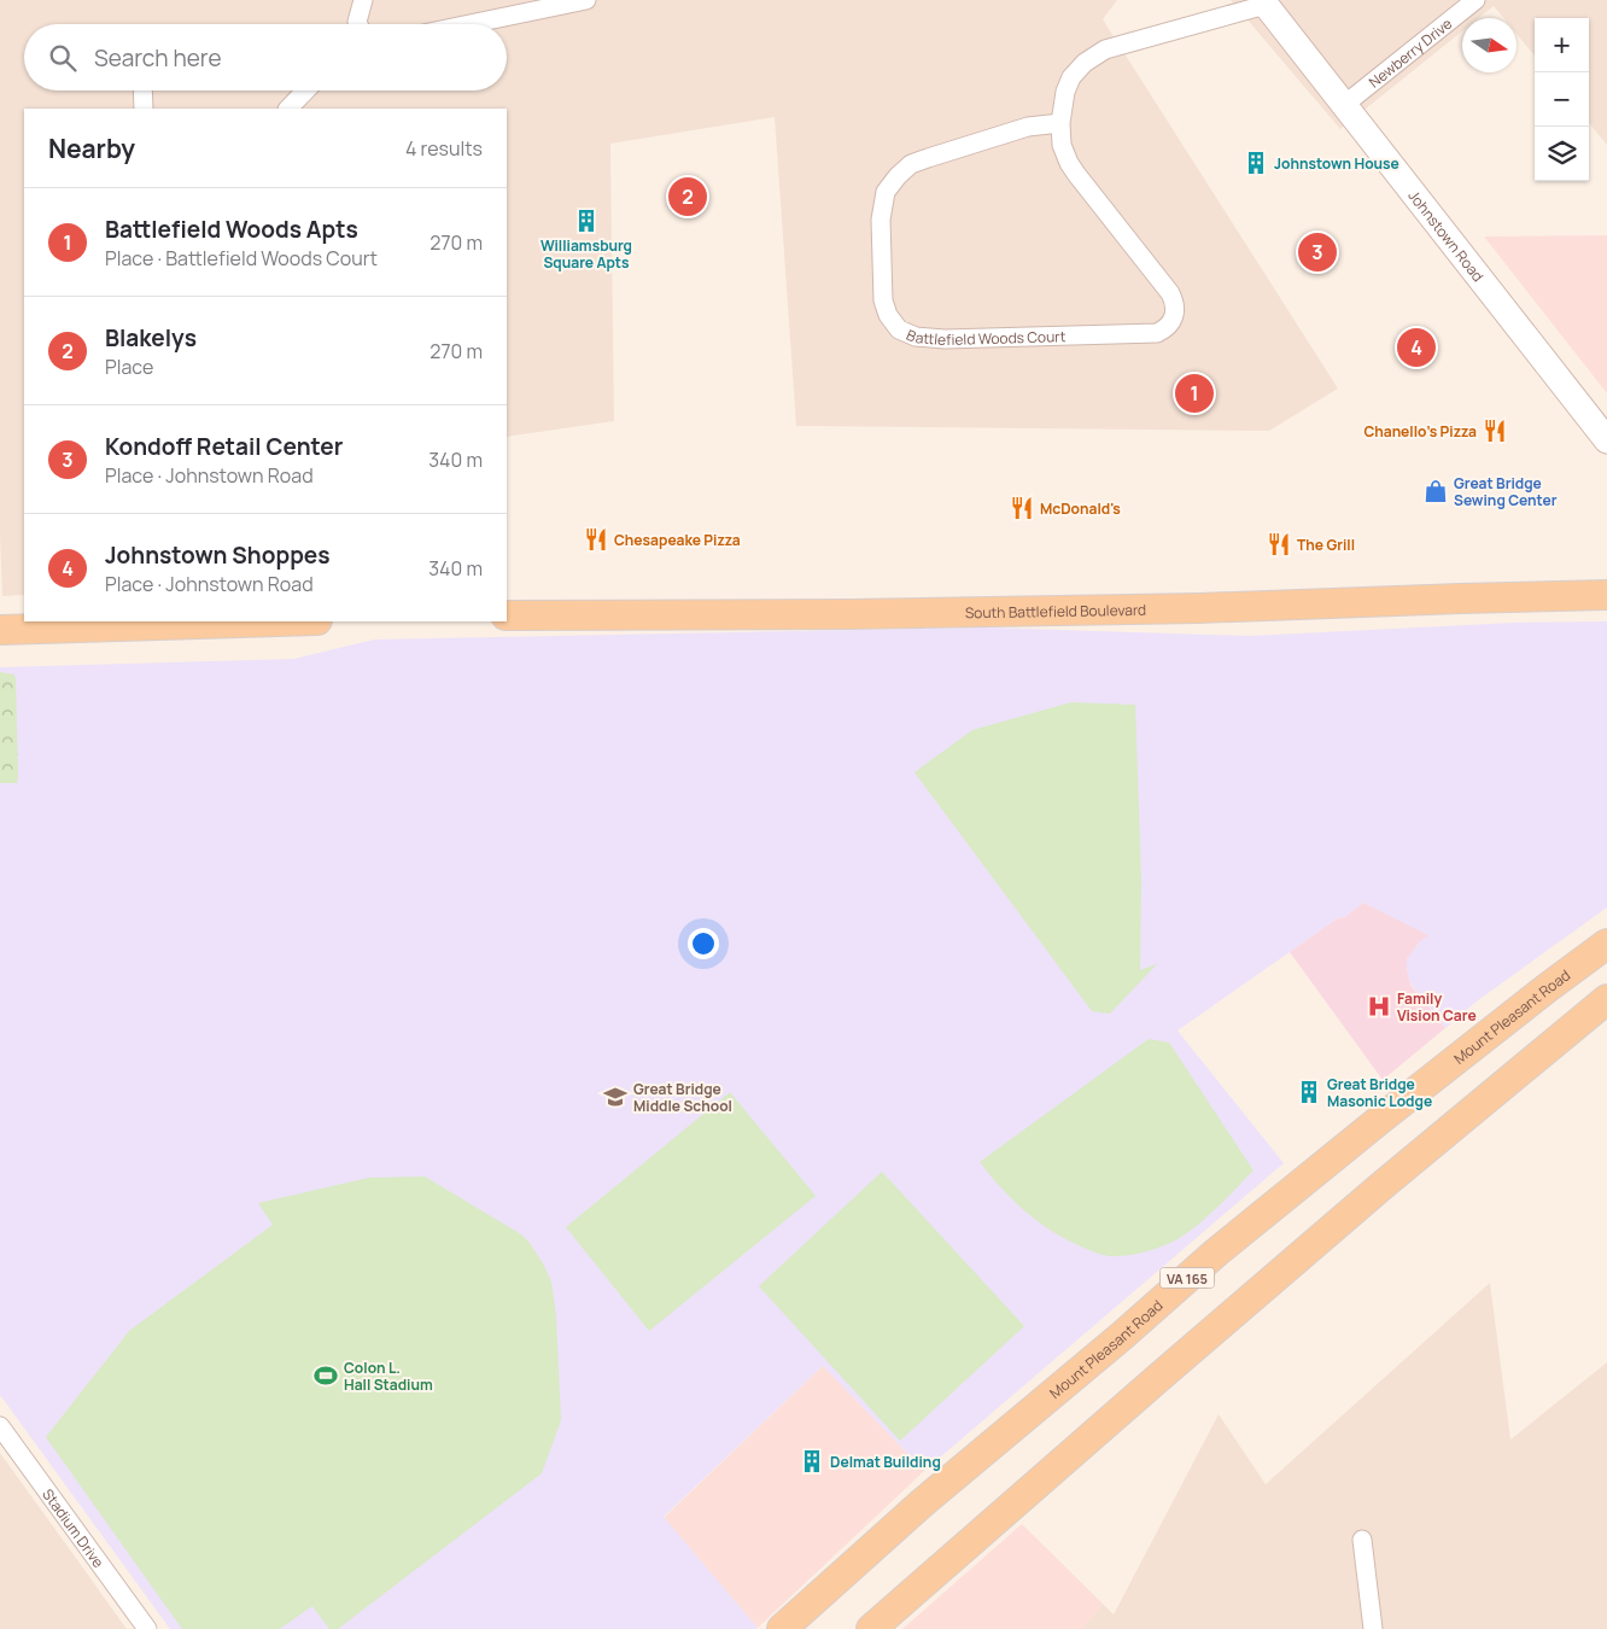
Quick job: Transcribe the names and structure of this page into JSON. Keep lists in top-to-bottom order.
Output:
{
  "streets": {
    "main road": [
      "Johnstown Road",
      "South Battlefield Boulevard",
      "Mount Pleasant Road",
      "VA 165"
    ],
    "street": ["Newberry Drive", "Battlefield Woods Court", "Stadium Drive"]
  },
  "crossings": [
    ["Newberry Drive", "Johnstown Road"],
    ["Johnstown Road", "Battlefield Woods Court"]
  ],
  "places": {
    "building": [
      "Johnstown House",
      "Williamsburg Square Apts",
      "Great Bridge Masonic Lodge",
      "Delmat Building"
    ],
    "restaurant": [
      "Chanello's Pizza",
      "McDonald's",
      "Chesapeake Pizza",
      "The Grill"
    ],
    "shop": ["Great Bridge Sewing Center"],
    "hospital": ["Family Vision Care"],
    "school or university": ["Great Bridge Middle School"],
    "sports": ["Colon L. Hall Stadium"]
  },
  "north": "right",
  "page": {
    "map_buttons": ["+", "−"],
    "search": "Search here",
    "heading": ["Nearby", "4 results"],
    "pins": [
      "2",
      "3",
      "4",
      "1"
    ],
    "list": [
      {
        "mark": "1",
        "name": "Battlefield Woods Apts",
        "note": "Place · Battlefield Woods Court",
        "value": "270 m"
      },
      {
        "mark": "2",
        "name": "Blakelys",
        "note": "Place",
        "value": "270 m"
      },
      {
        "mark": "3",
        "name": "Kondoff Retail Center",
        "note": "Place · Johnstown Road",
        "value": "340 m"
      },
      {
        "mark": "4",
        "name": "Johnstown Shoppes",
        "note": "Place · Johnstown Road",
        "value": "340 m"
      }
    ]
  }
}
